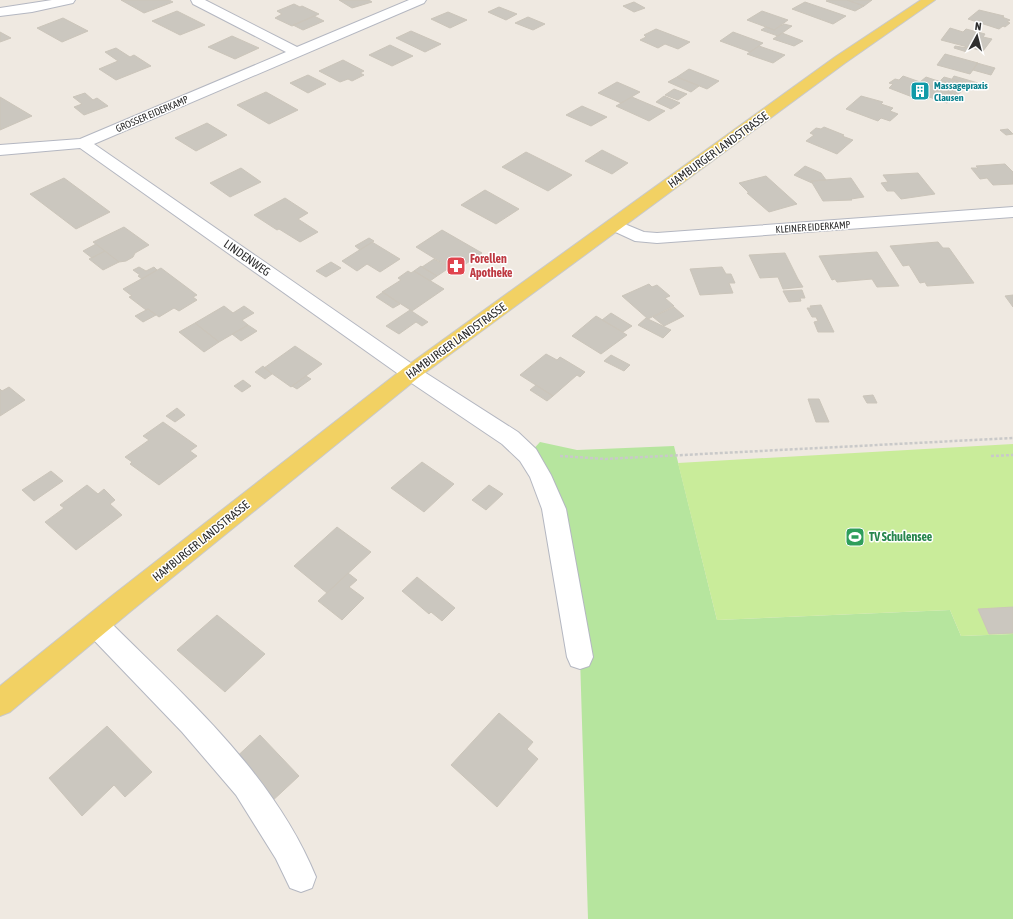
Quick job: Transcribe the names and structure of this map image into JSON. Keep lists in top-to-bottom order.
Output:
{
  "streets": {
    "main road": ["HAMBURGER LANDSTRASSE"],
    "street": ["GROSSER EIDERKAMP", "KLEINER EIDERKAMP", "LINDENWEG"]
  },
  "crossings": [
    ["GROSSER EIDERKAMP", "LINDENWEG"],
    ["HAMBURGER LANDSTRASSE", "KLEINER EIDERKAMP"],
    ["HAMBURGER LANDSTRASSE", "LINDENWEG"]
  ],
  "places": {
    "building": ["Massagepraxis Clausen"],
    "pharmacy": ["Forellen Apotheke"],
    "sports": ["TV Schulensee"]
  },
  "north": "top"
}
